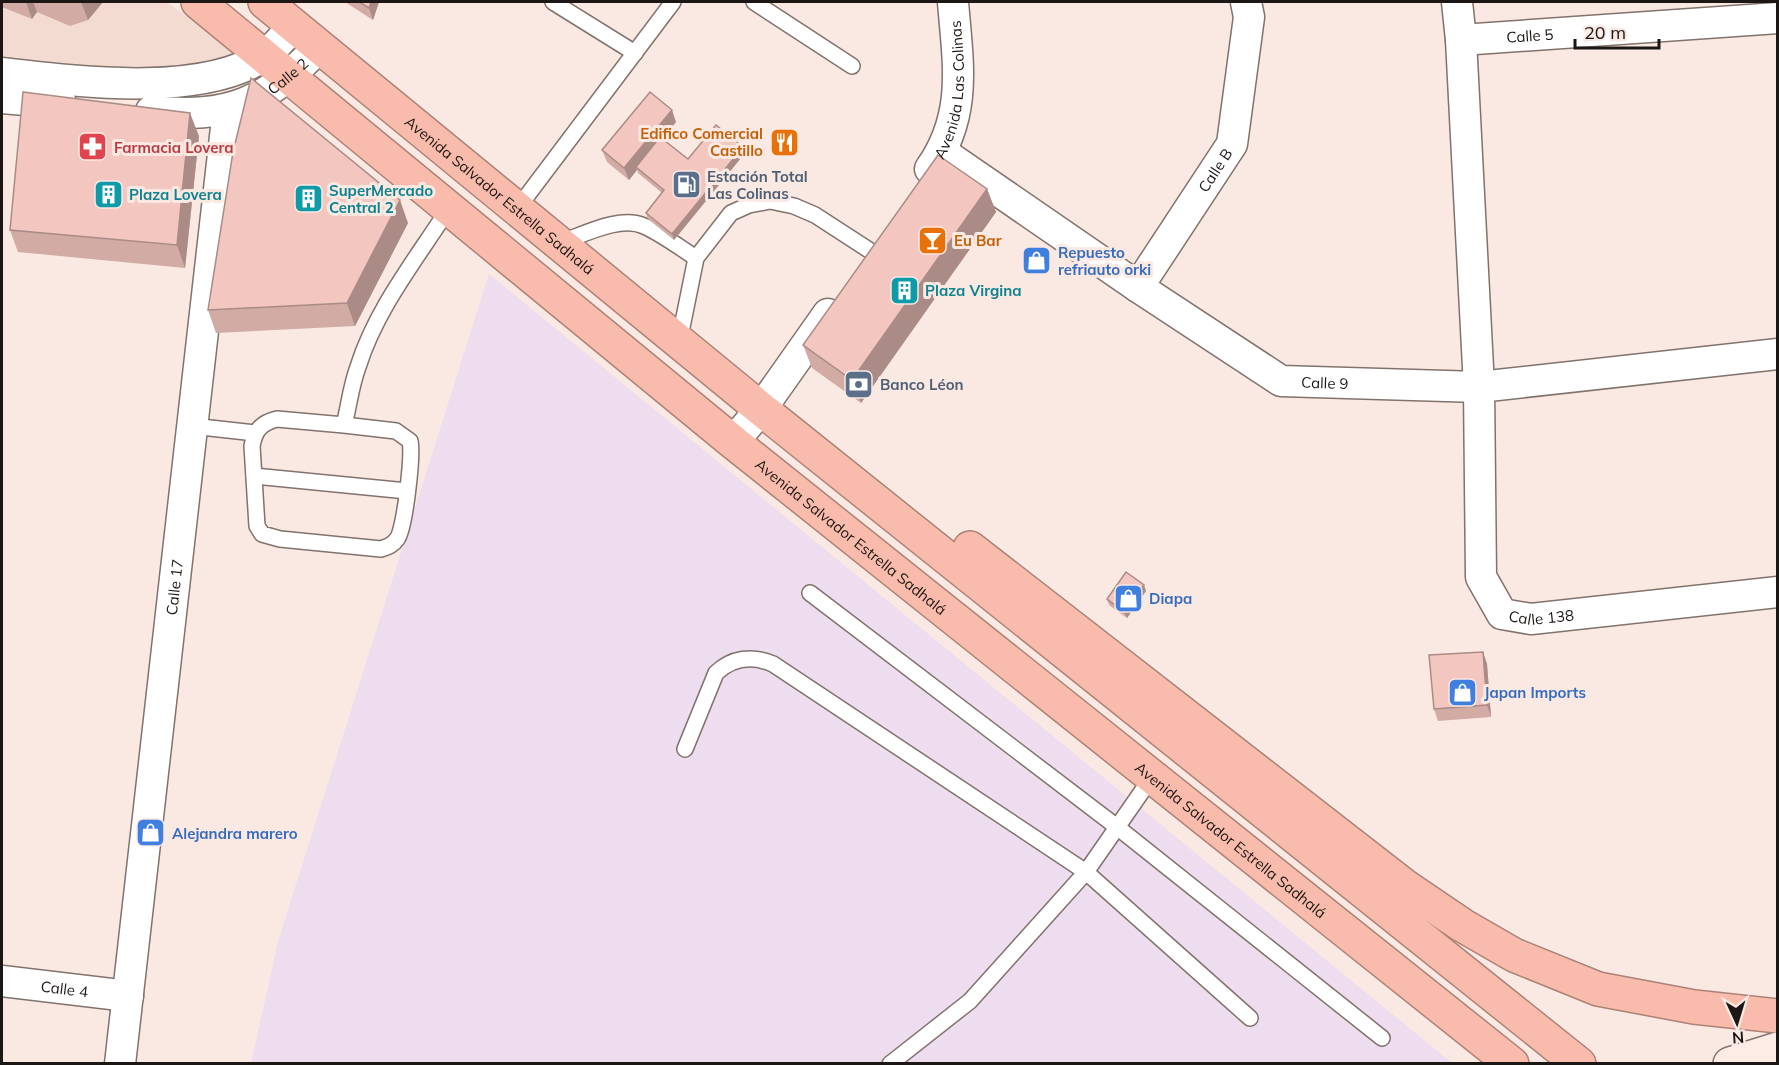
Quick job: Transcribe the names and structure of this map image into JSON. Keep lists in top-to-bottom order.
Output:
{
  "streets": {
    "highway": ["Avenida Salvador Estrella Sadhalá"],
    "street": [
      "Calle 5",
      "Calle 2",
      "Avenida Las Colinas",
      "Calle B",
      "Calle 9",
      "Calle 17",
      "Calle 138",
      "Calle 4"
    ]
  },
  "crossings": [
    ["Calle 2", "Avenida Salvador Estrella Sadhalá"],
    ["Calle 2", "Calle 17"],
    ["Avenida Las Colinas", "Calle 9"],
    ["Calle B", "Calle 9"],
    ["Calle 9", "Calle 138"],
    ["Calle 17", "Calle 4"]
  ],
  "places": {
    "restaurant": ["Edifico Comercial Castillo"],
    "pharmacy": ["Farmacia Lovera"],
    "fuel station": ["Estación Total Las Colinas"],
    "building": ["Plaza Lovera", "SuperMercado Central 2", "Plaza Virgina"],
    "bar": ["Eu Bar"],
    "shop": [
      "Repuesto refriauto orki",
      "Diapa",
      "Japan Imports",
      "Alejandra marero"
    ],
    "bank": ["Banco Léon"]
  },
  "scale_bar": "20 m",
  "north": "bottom"
}
